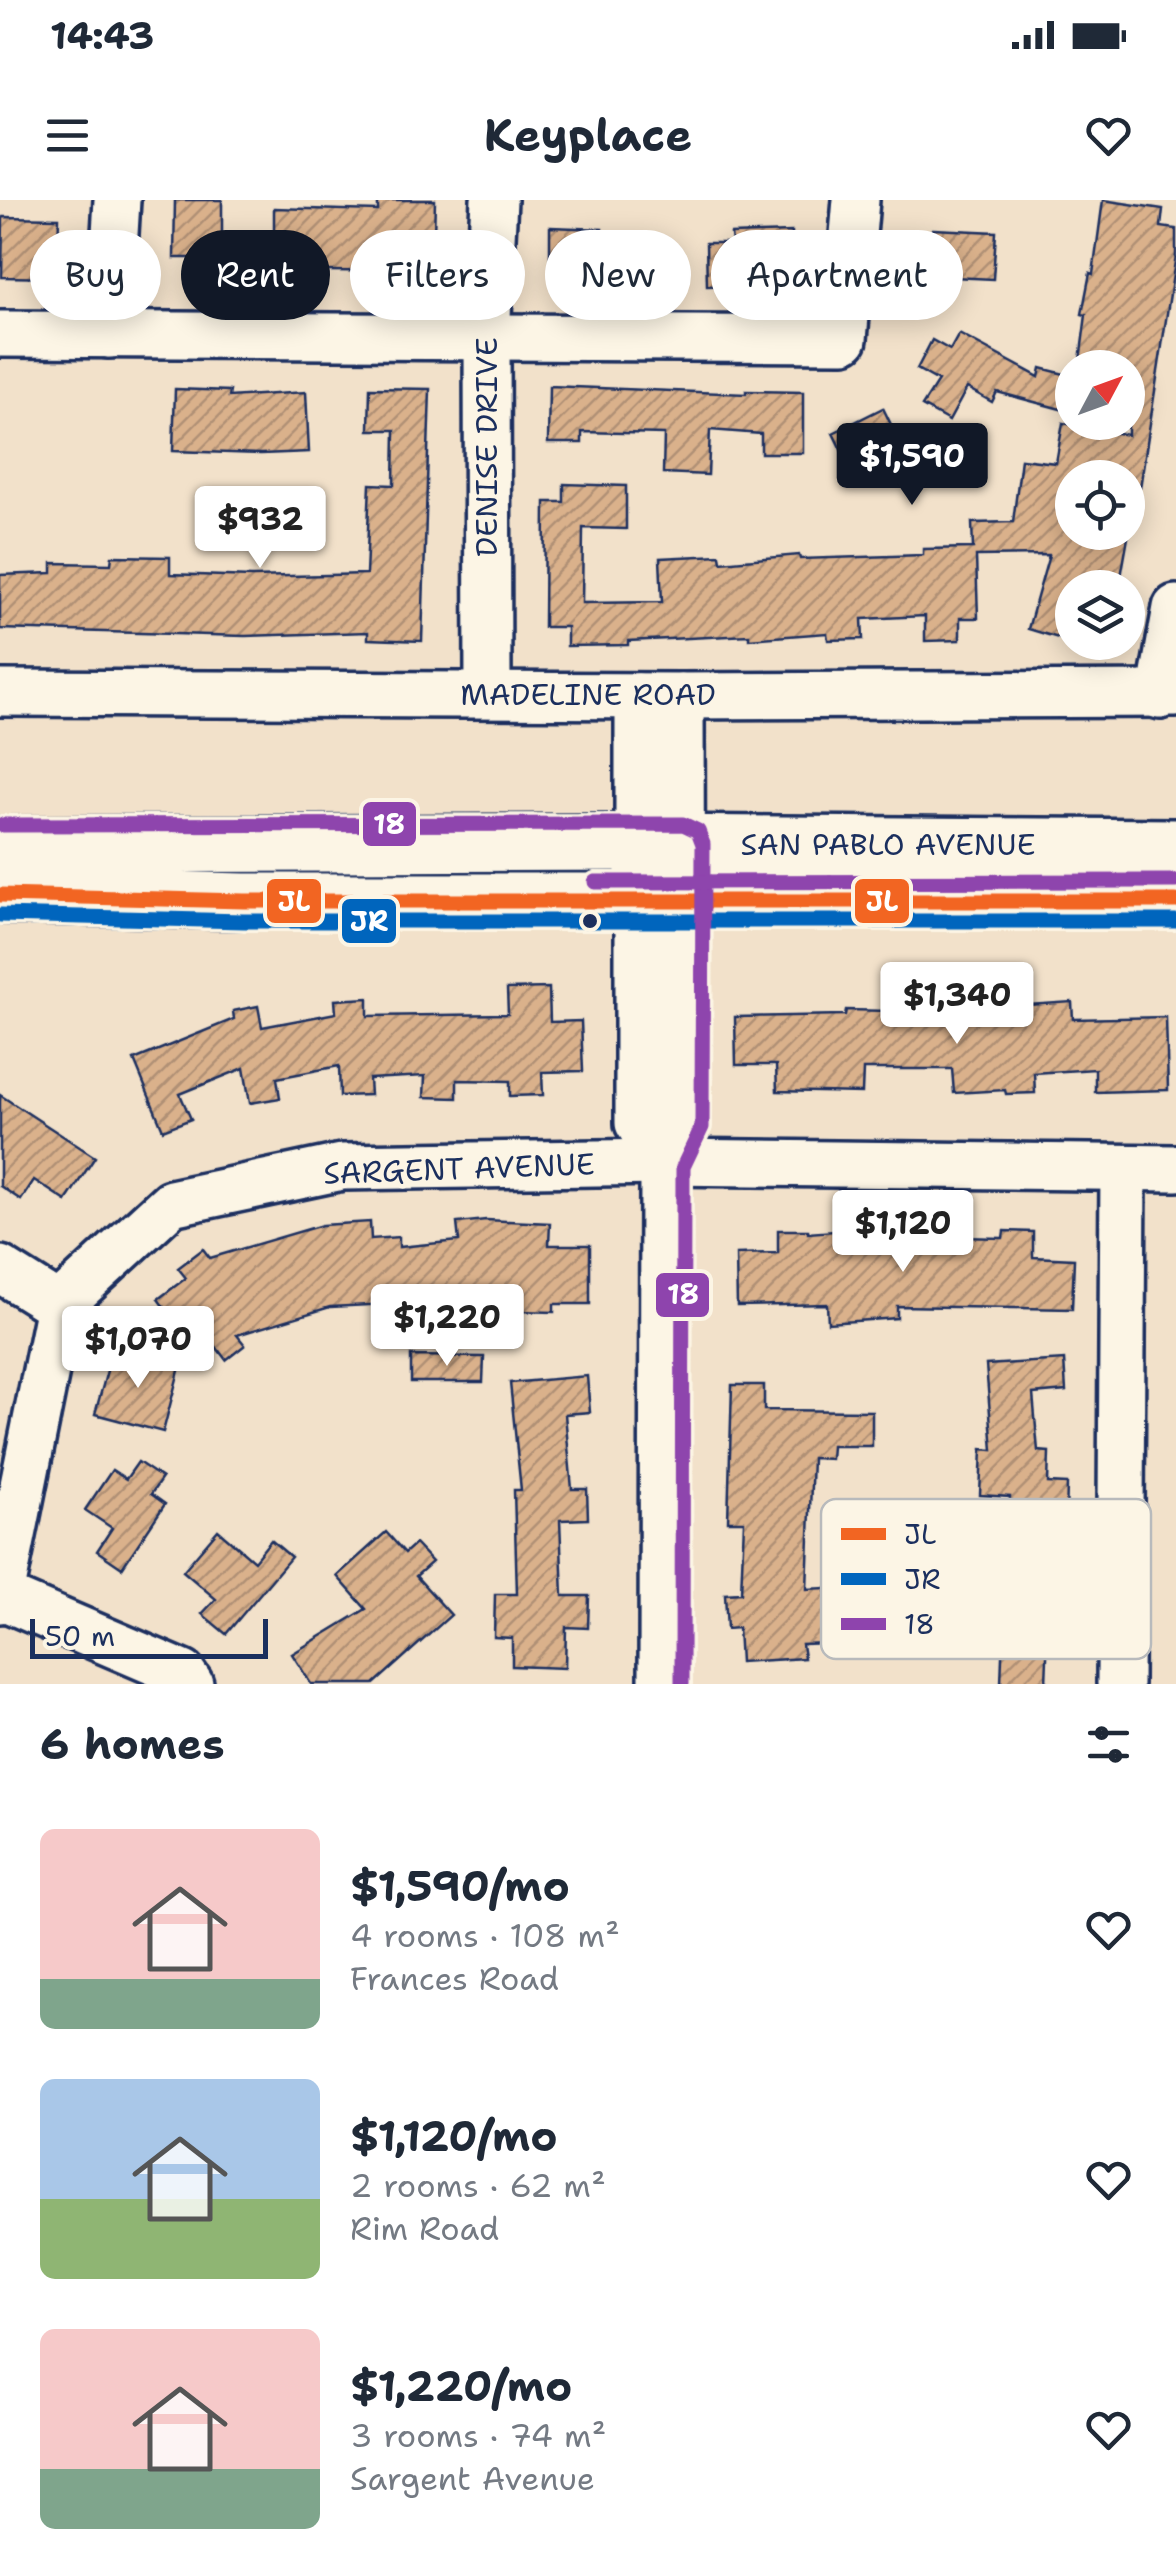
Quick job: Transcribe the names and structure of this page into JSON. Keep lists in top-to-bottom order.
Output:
{
  "streets": {
    "main road": ["SAN PABLO AVENUE"],
    "street": ["DENISE DRIVE", "MADELINE ROAD", "SARGENT AVENUE"]
  },
  "crossings": [
    ["DENISE DRIVE", "MADELINE ROAD"]
  ],
  "lines": ["transit line 18", "transit line JL", "transit line JR"],
  "legend": ["JL", "JR", "18"],
  "scale_bar": "50 m",
  "north": "top right",
  "page": {
    "status": "14:43",
    "header": "Keyplace",
    "chip": [
      "Buy",
      "Rent",
      "Filters",
      "New",
      "Apartment"
    ],
    "price": [
      "$1,590",
      "$932",
      "$1,340",
      "$1,120",
      "$1,220",
      "$1,070"
    ],
    "scale": "50 m",
    "heading": "6 homes",
    "list": [
      {
        "name": "$1,590/mo",
        "note": "4 rooms · 108 m² · Frances Road"
      },
      {
        "name": "$1,120/mo",
        "note": "2 rooms · 62 m² · Rim Road"
      },
      {
        "name": "$1,220/mo",
        "note": "3 rooms · 74 m² · Sargent Avenue"
      }
    ]
  }
}
